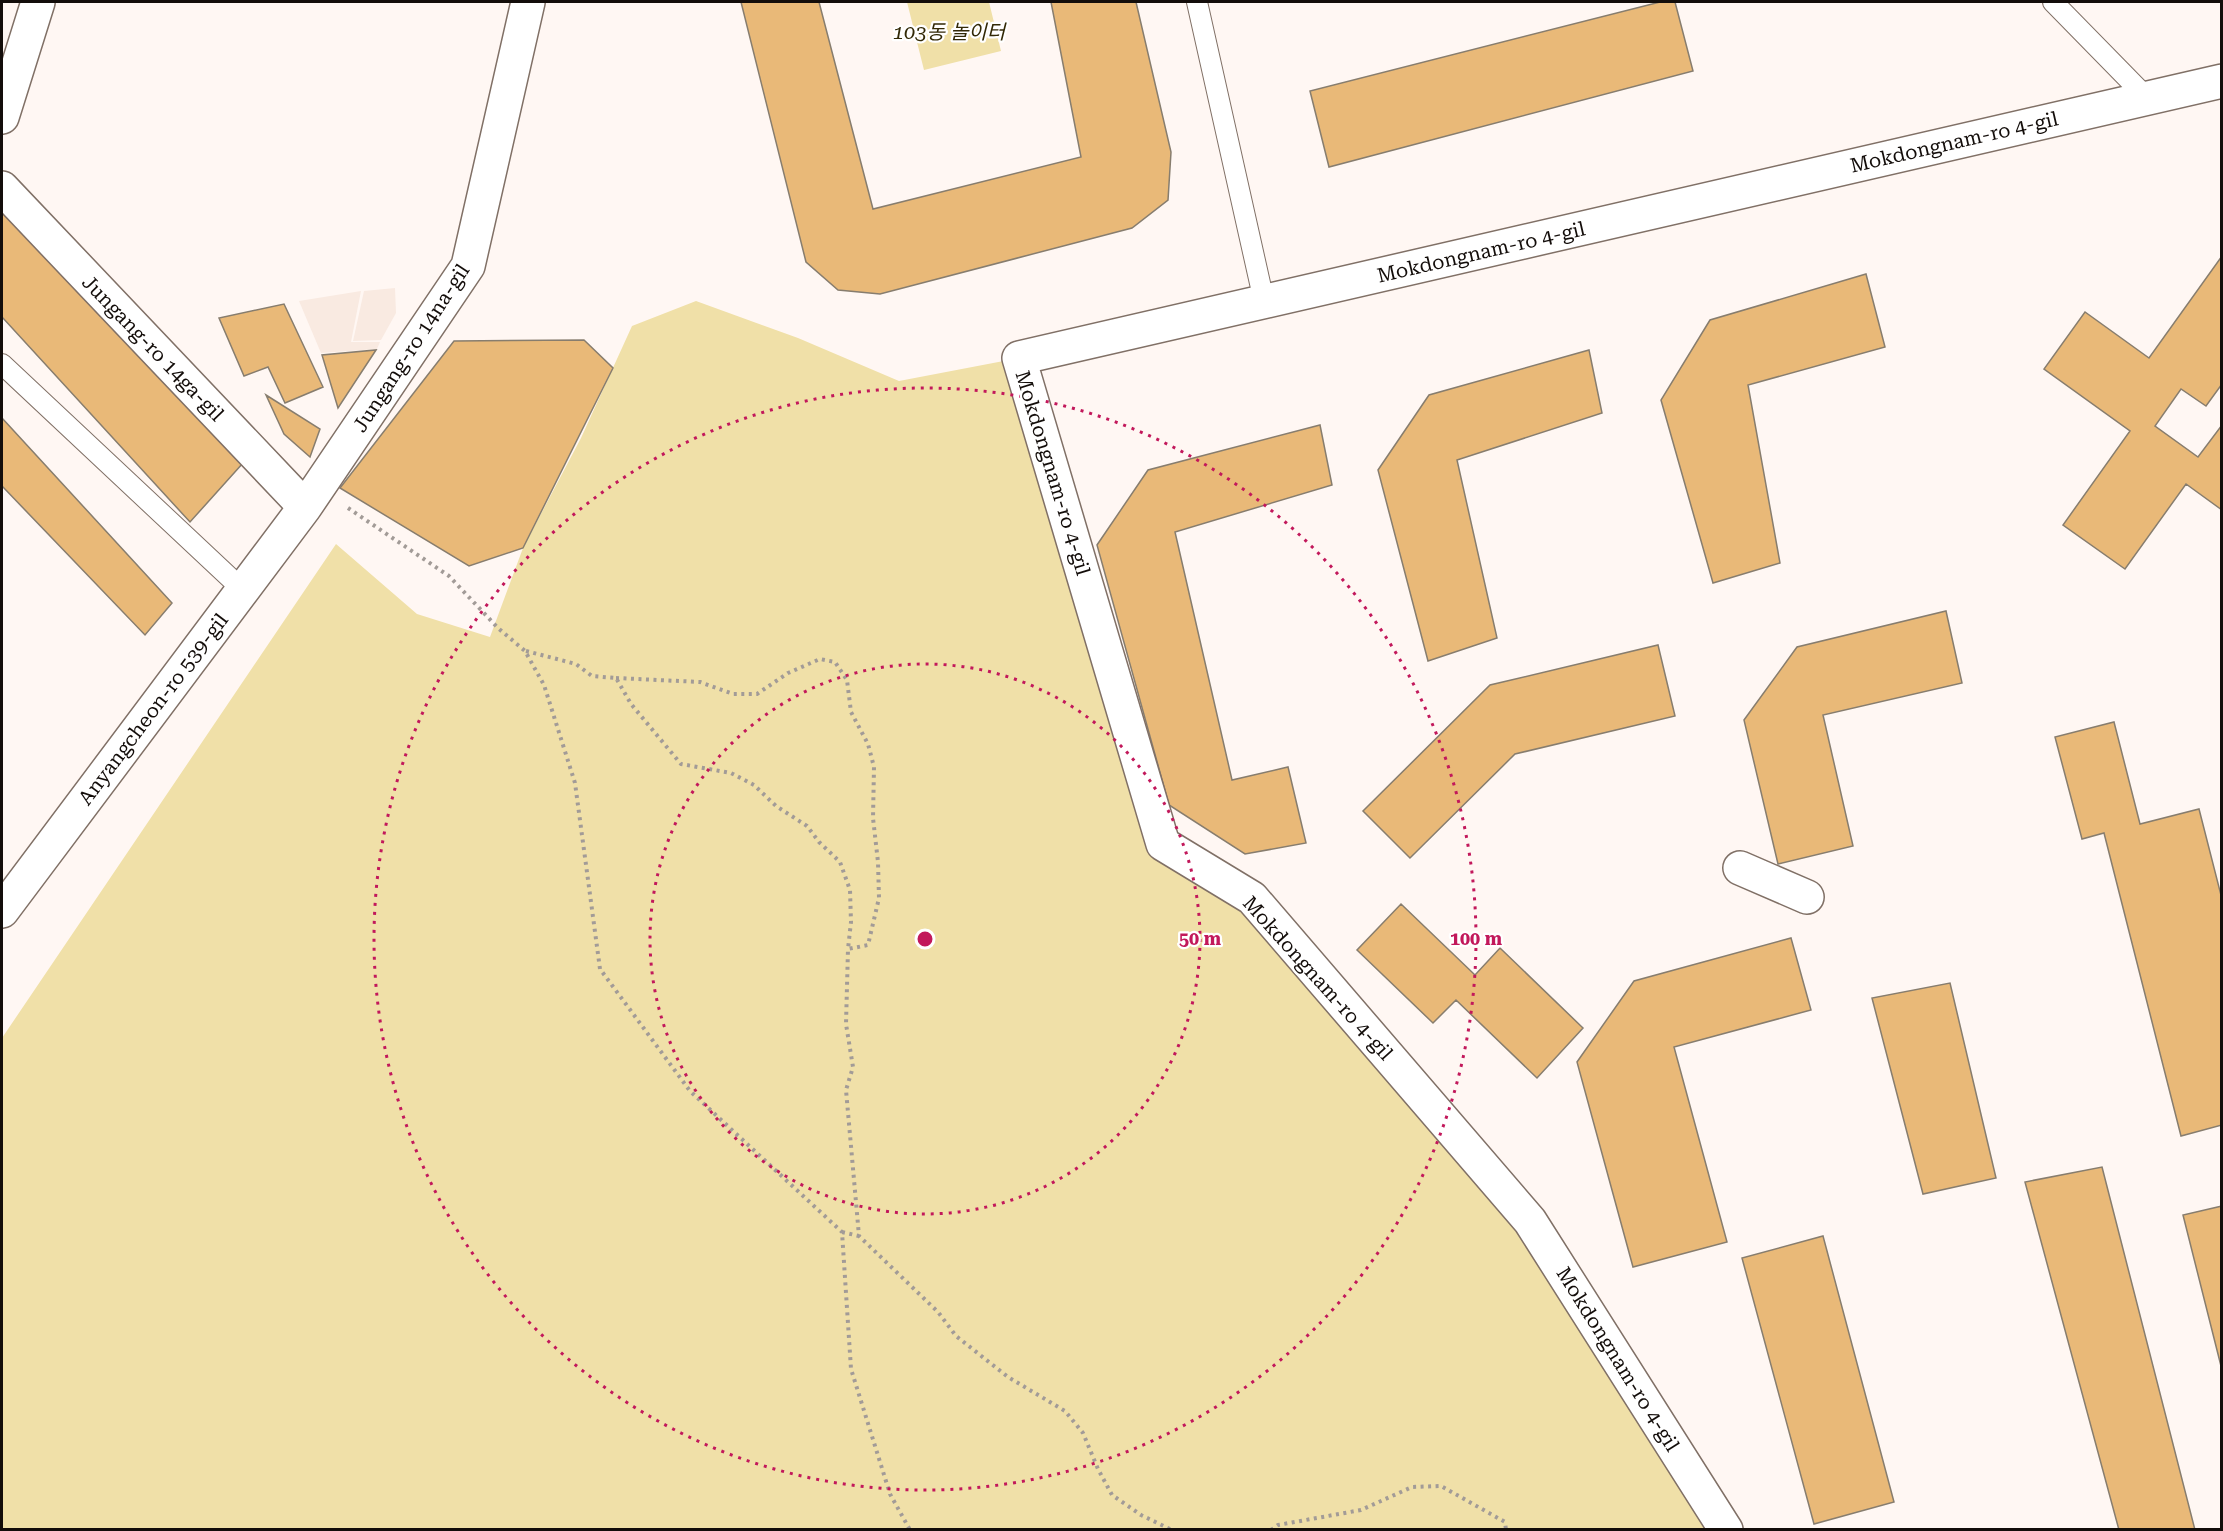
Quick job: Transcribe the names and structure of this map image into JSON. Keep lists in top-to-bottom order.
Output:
{
  "streets": {
    "street": [
      "Mokdongnam-ro 4-gil",
      "Jungang-ro 14ga-gil",
      "Jungang-ro 14na-gil",
      "Anyangcheon-ro 539-gil"
    ]
  },
  "crossings": [
    ["Jungang-ro 14ga-gil", "Jungang-ro 14na-gil"],
    ["Jungang-ro 14ga-gil", "Anyangcheon-ro 539-gil"],
    ["Jungang-ro 14na-gil", "Anyangcheon-ro 539-gil"]
  ],
  "parks": ["103동 놀이터"],
  "rings": ["50 m", "100 m"]
}
